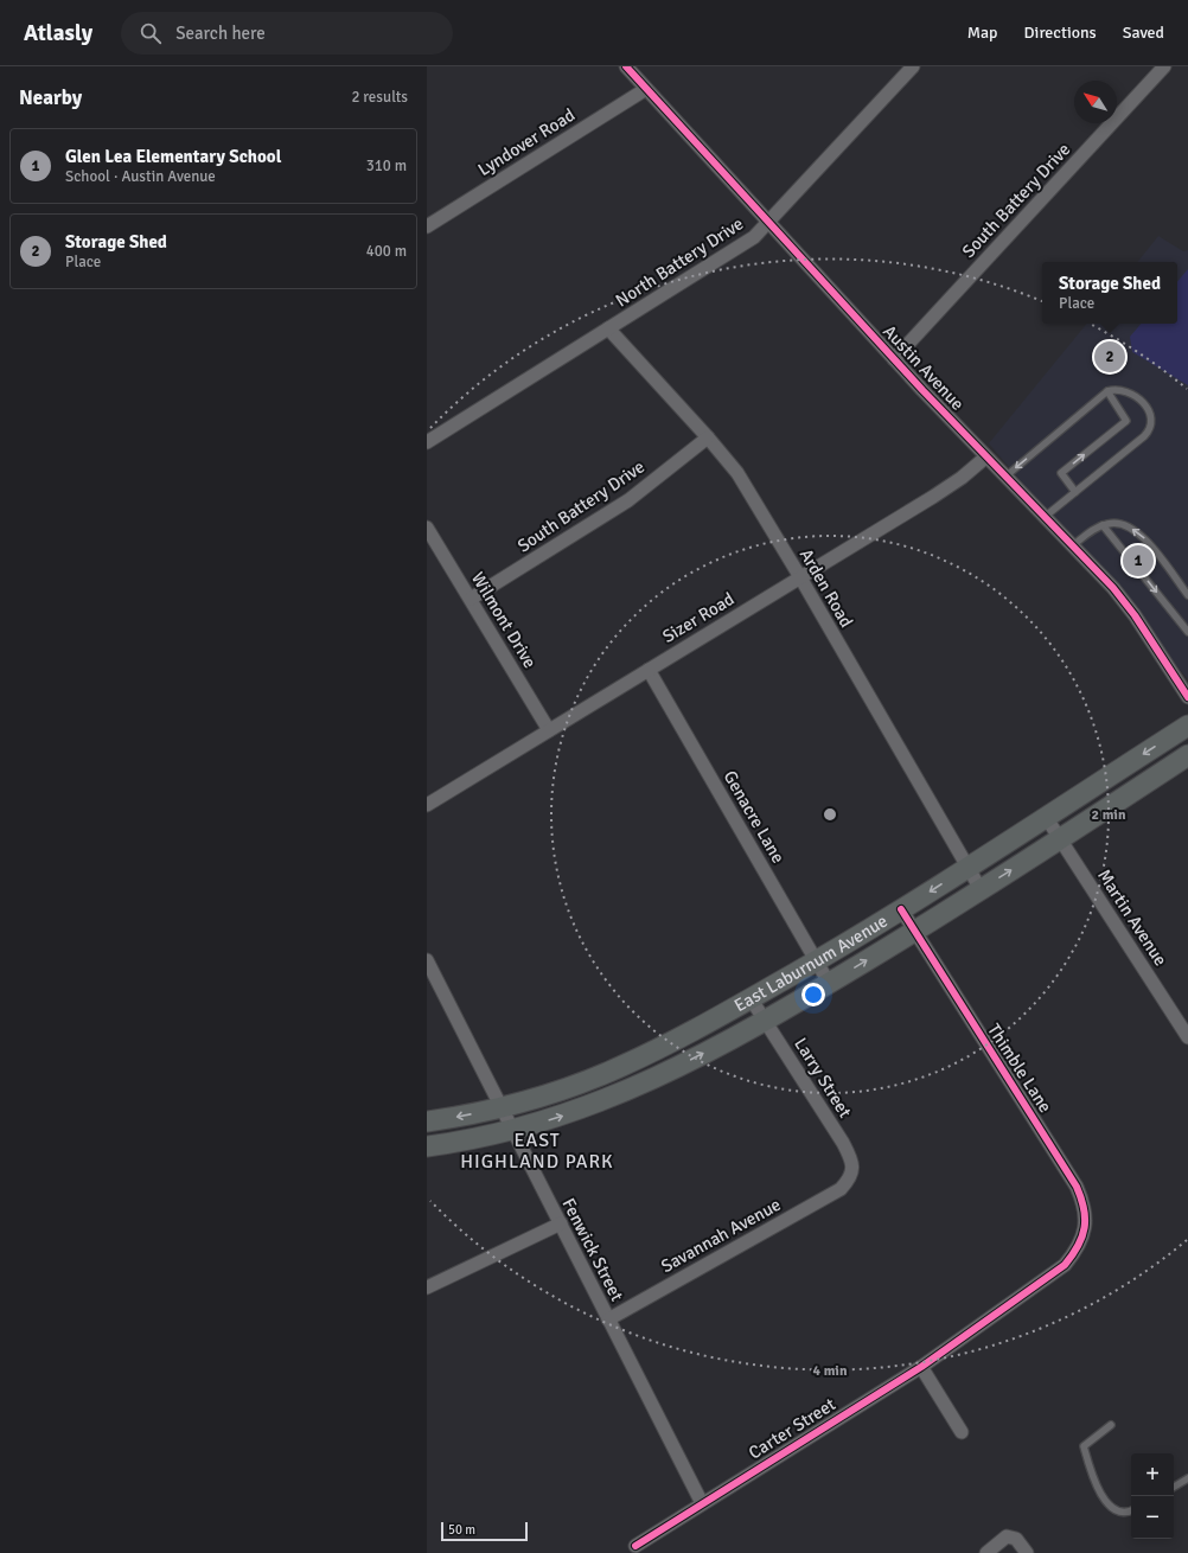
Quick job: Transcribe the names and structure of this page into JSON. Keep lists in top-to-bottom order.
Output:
{
  "streets": {
    "main road": ["East Laburnum Avenue"],
    "street": [
      "Lyndover Road",
      "South Battery Drive",
      "North Battery Drive",
      "Austin Avenue",
      "Arden Road",
      "Sizer Road",
      "Wilmont Drive",
      "Genacre Lane",
      "Martin Avenue",
      "Thimble Lane",
      "Larry Street",
      "Savannah Avenue",
      "Fenwick Street",
      "Carter Street"
    ]
  },
  "crossings": [
    ["Lyndover Road", "Austin Avenue"],
    ["South Battery Drive", "Austin Avenue"],
    ["South Battery Drive", "Arden Road"],
    ["South Battery Drive", "Wilmont Drive"],
    ["North Battery Drive", "Austin Avenue"],
    ["North Battery Drive", "Arden Road"],
    ["Austin Avenue", "Sizer Road"],
    ["Arden Road", "Sizer Road"],
    ["Arden Road", "East Laburnum Avenue"],
    ["Sizer Road", "Wilmont Drive"],
    ["Sizer Road", "Genacre Lane"],
    ["Genacre Lane", "East Laburnum Avenue"],
    ["Martin Avenue", "East Laburnum Avenue"],
    ["East Laburnum Avenue", "Thimble Lane"],
    ["East Laburnum Avenue", "Larry Street"],
    ["East Laburnum Avenue", "Fenwick Street"],
    ["Thimble Lane", "Carter Street"],
    ["Larry Street", "Savannah Avenue"],
    ["Savannah Avenue", "Fenwick Street"],
    ["Fenwick Street", "Carter Street"]
  ],
  "districts": ["EAST HIGHLAND PARK"],
  "scale_bar": "50 m",
  "north": "top left",
  "page": {
    "header": "Atlasly",
    "search": "Search here",
    "nav": ["Map", "Directions", "Saved"],
    "heading": ["Nearby", "2 results"],
    "list": [
      {
        "mark": "1",
        "name": "Glen Lea Elementary School",
        "note": "School · Austin Avenue",
        "value": "310 m"
      },
      {
        "mark": "2",
        "name": "Storage Shed",
        "note": "Place",
        "value": "400 m"
      }
    ],
    "popup": ["Storage Shed", "Place"],
    "pins": ["2", "1"],
    "map_buttons": ["+", "−"],
    "scale": "50 m"
  },
  "rings": ["2 min", "4 min"]
}
